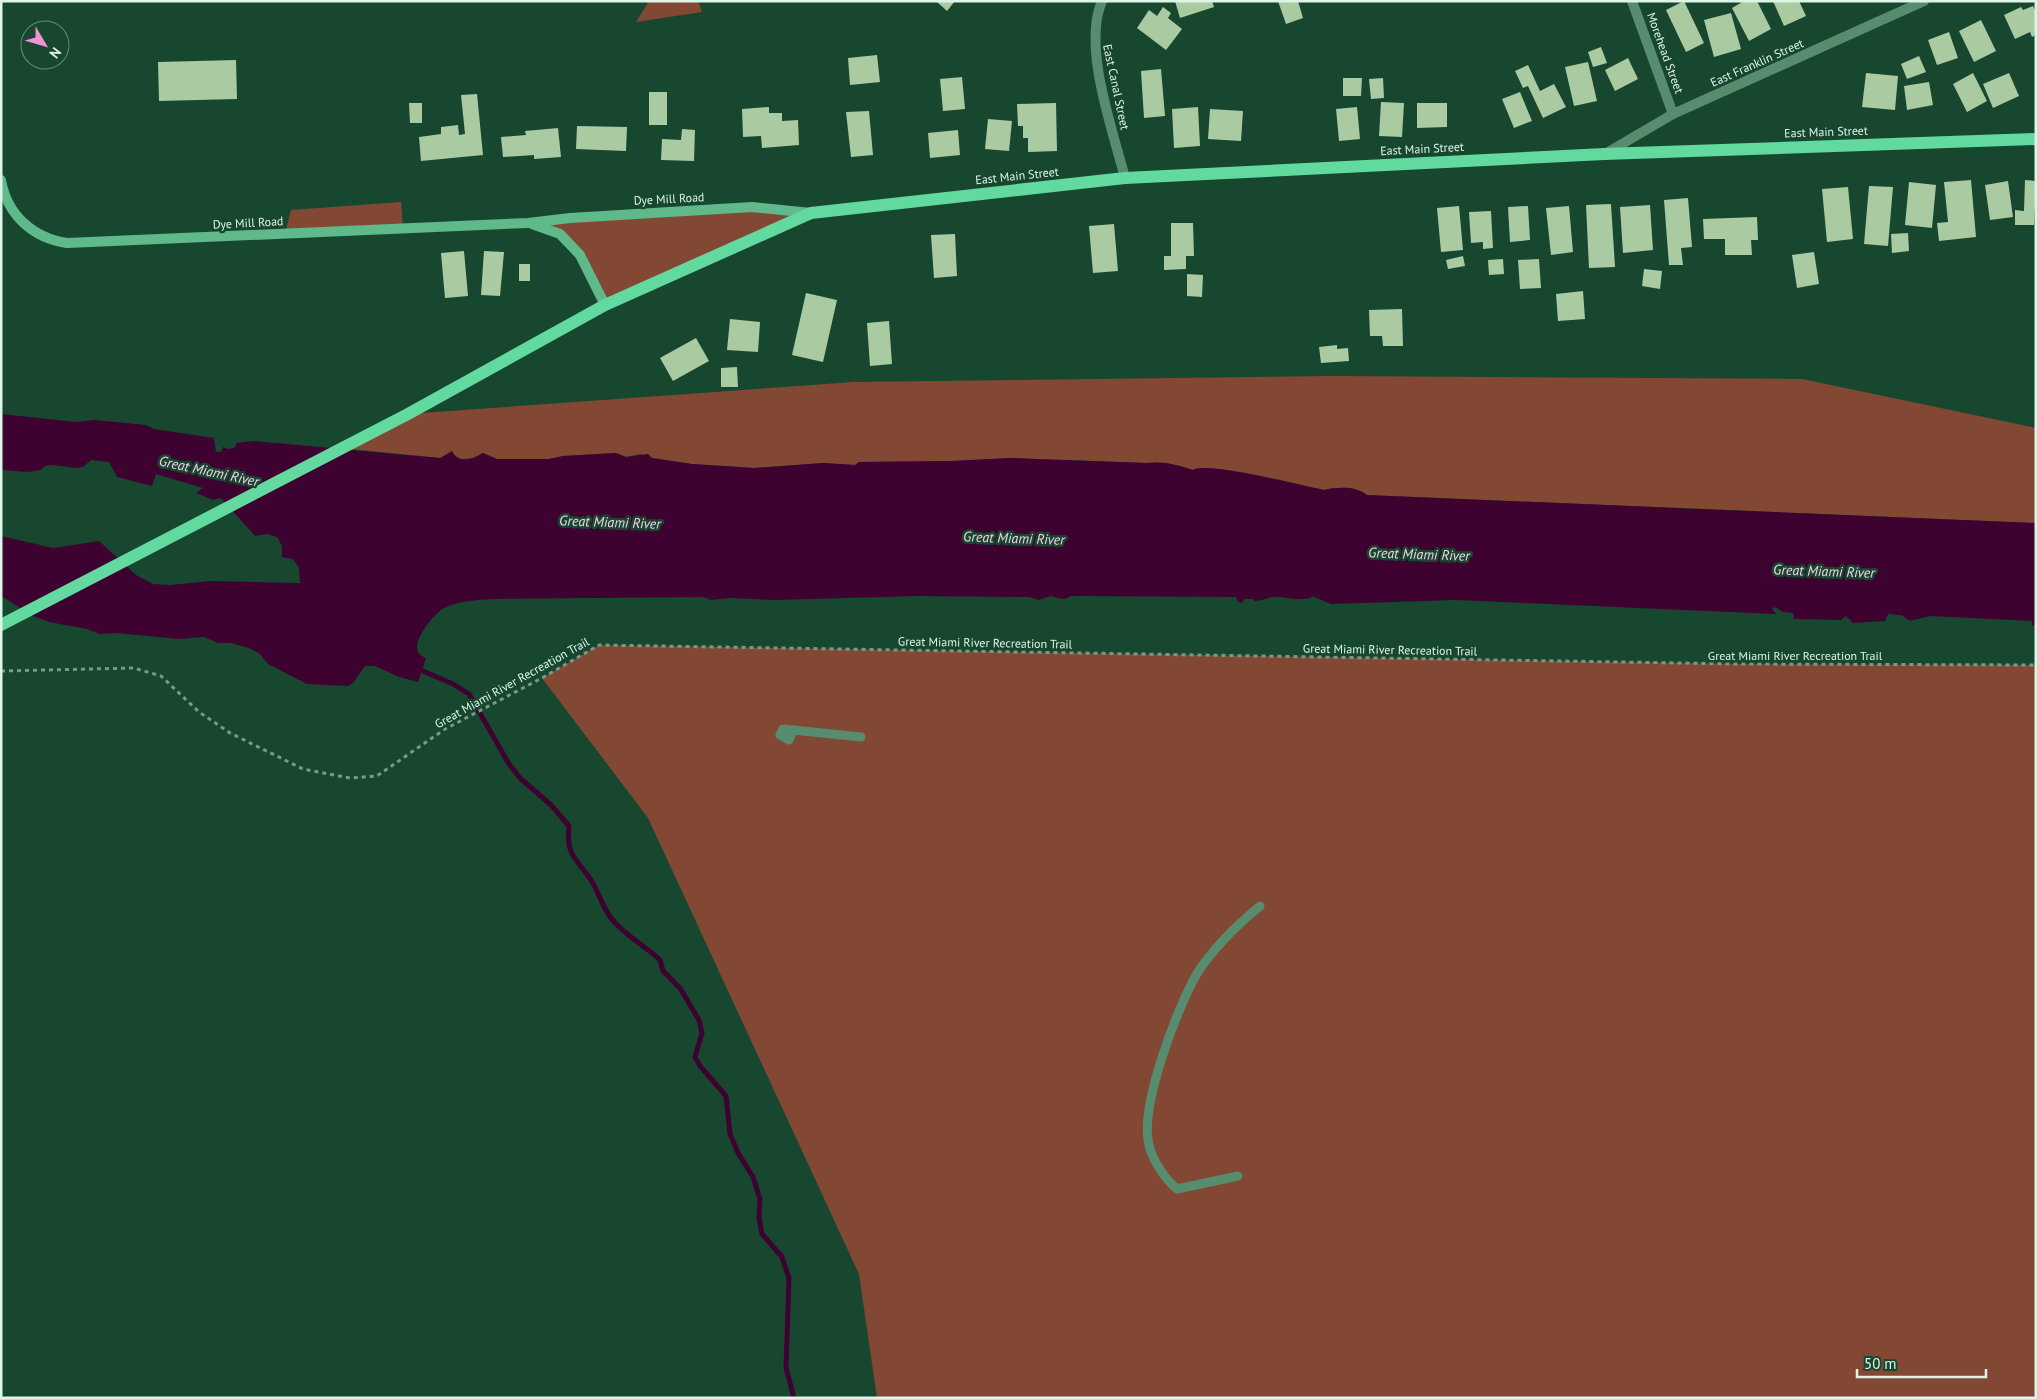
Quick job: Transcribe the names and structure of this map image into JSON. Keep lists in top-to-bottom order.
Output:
{
  "streets": {
    "main road": ["East Main Street"],
    "street": [
      "Morehead Street",
      "East Franklin Street",
      "East Canal Street",
      "Dye Mill Road"
    ],
    "path": ["Great Miami River Recreation Trail"]
  },
  "crossings": [
    ["Morehead Street", "East Franklin Street"],
    ["East Franklin Street", "East Main Street"],
    ["East Canal Street", "East Main Street"],
    ["East Main Street", "Dye Mill Road"]
  ],
  "water": ["Great Miami River"],
  "scale_bar": "50 m",
  "north": "bottom right"
}
